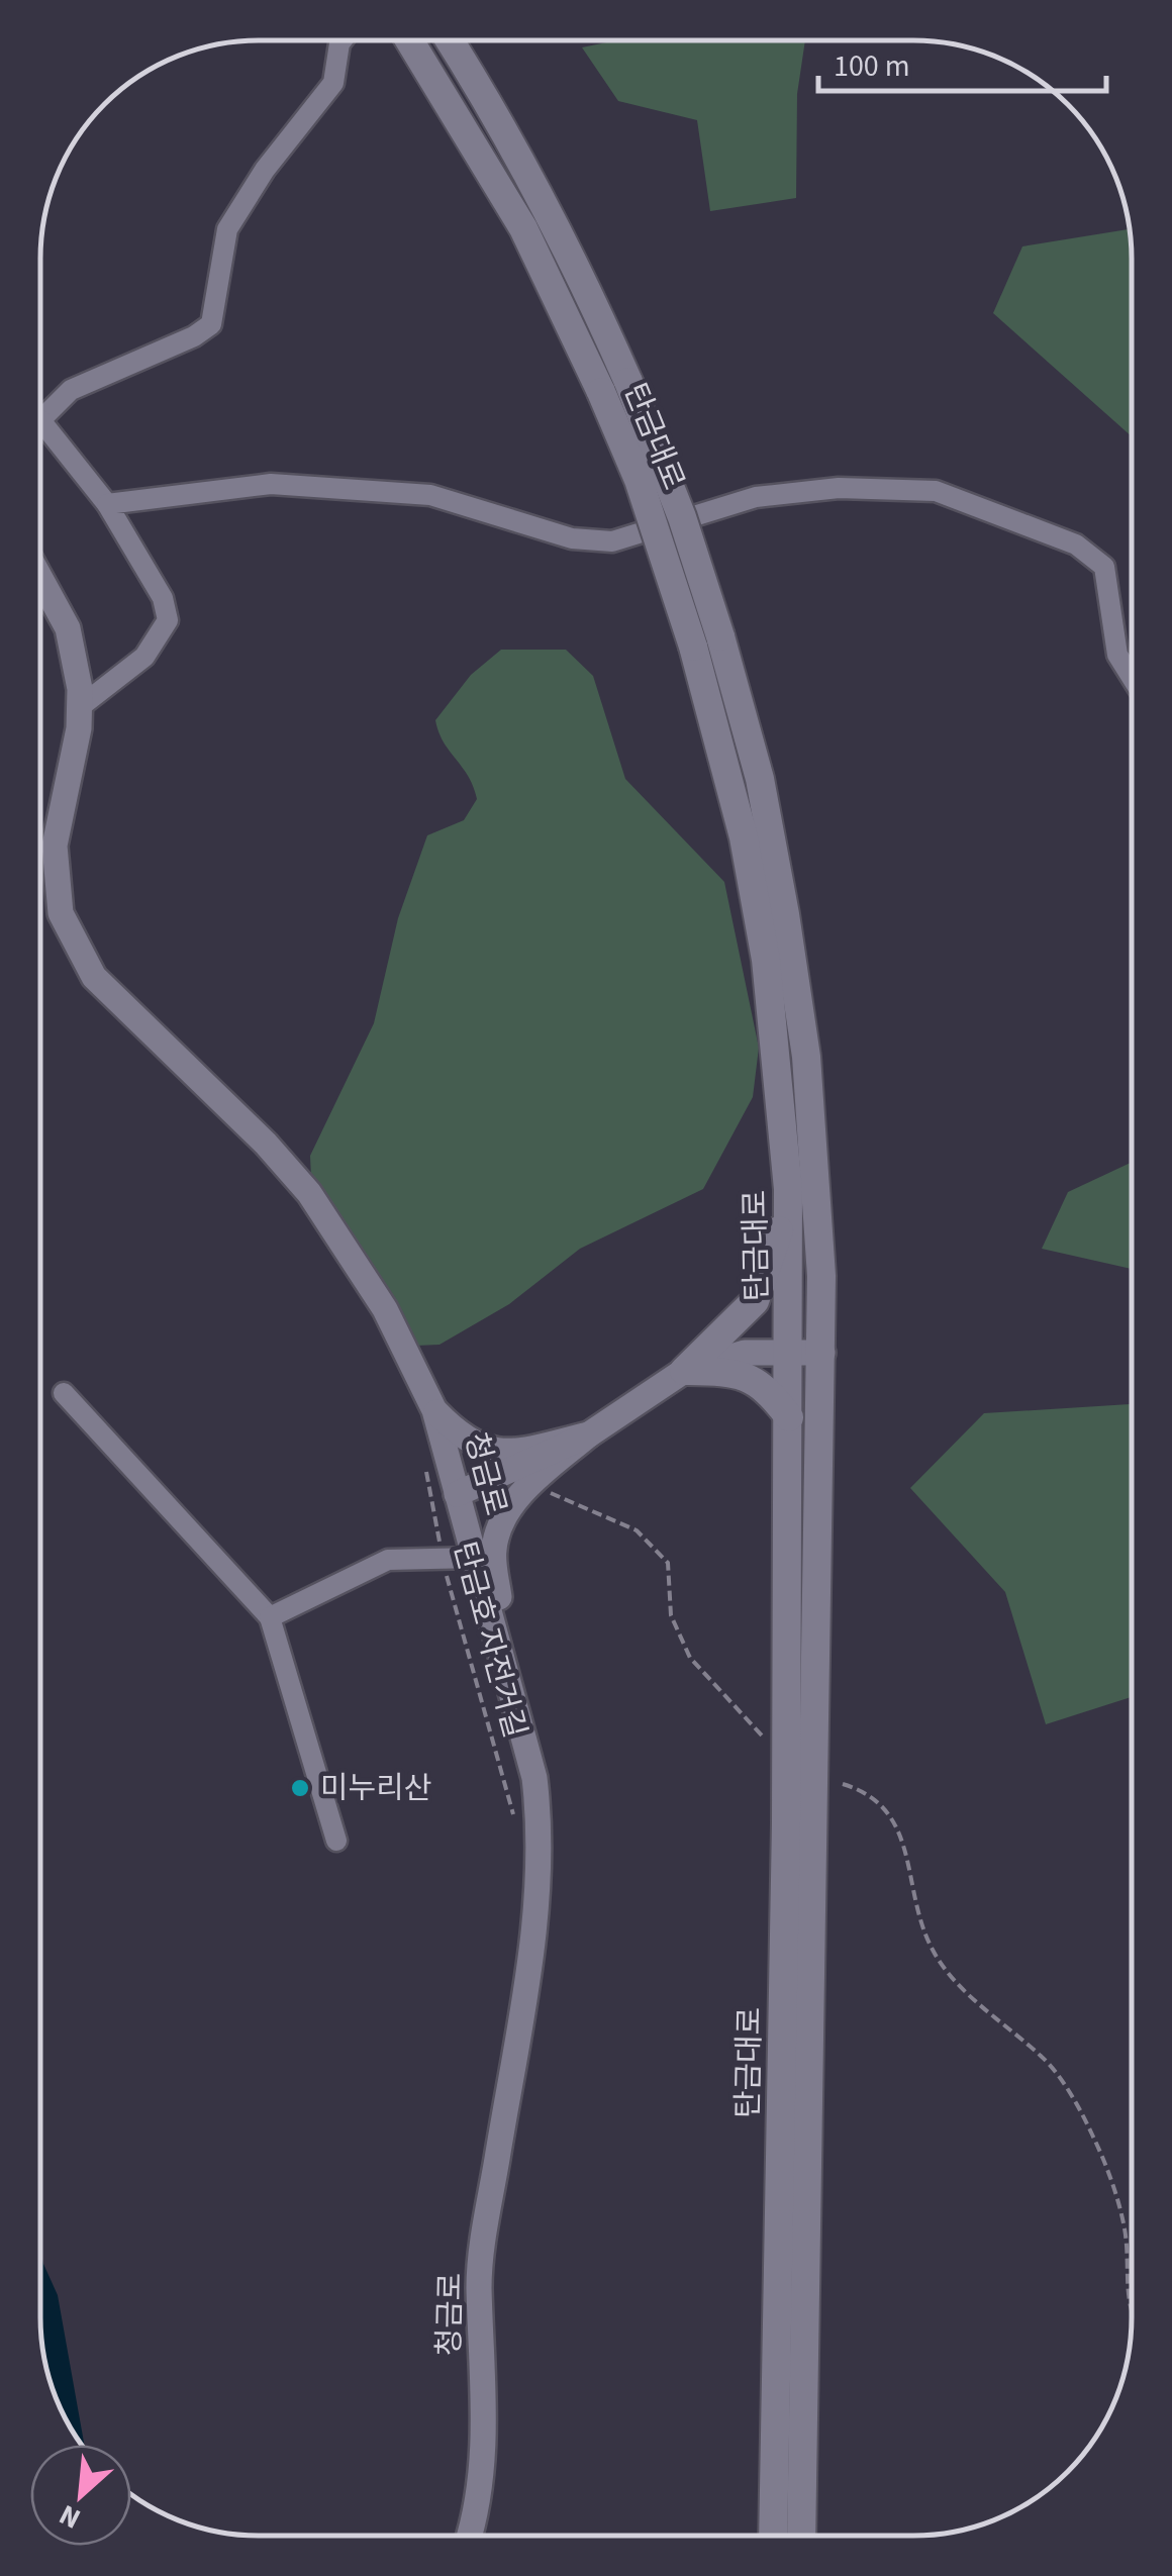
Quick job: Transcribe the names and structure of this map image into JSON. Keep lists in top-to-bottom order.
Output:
{
  "streets": {
    "main road": ["탄금대로"],
    "street": ["청금로"],
    "path": ["탄금호 자전거길"]
  },
  "places": ["미누리산"],
  "scale_bar": "100 m",
  "north": "bottom left"
}
